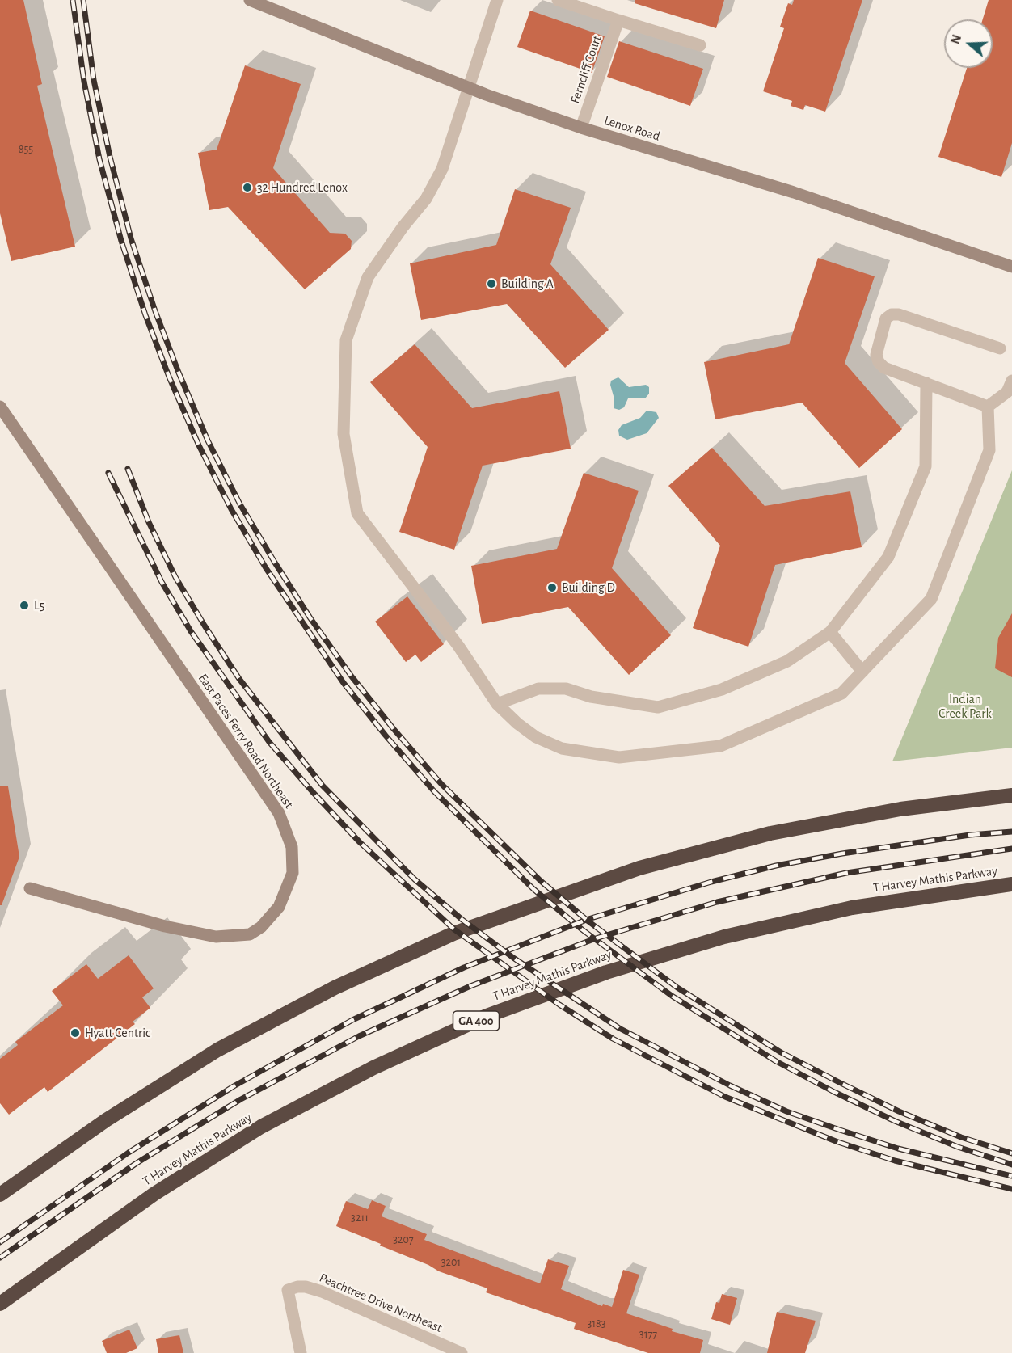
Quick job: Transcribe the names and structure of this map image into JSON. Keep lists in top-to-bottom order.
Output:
{
  "streets": {
    "highway": ["T Harvey Mathis Parkway", "GA 400"],
    "street": [
      "Ferncliff Court",
      "Lenox Road",
      "East Paces Ferry Road Northeast",
      "Peachtree Drive Northeast"
    ]
  },
  "crossings": [
    ["Ferncliff Court", "Lenox Road"]
  ],
  "parks": ["Indian Creek Park"],
  "places": [
    "32 Hundred Lenox",
    "Building A",
    "Building D",
    "L5",
    "Hyatt Centric"
  ],
  "house_numbers": [
    "855",
    "3211",
    "3207",
    "3201",
    "3183",
    "3177"
  ],
  "north": "left"
}
